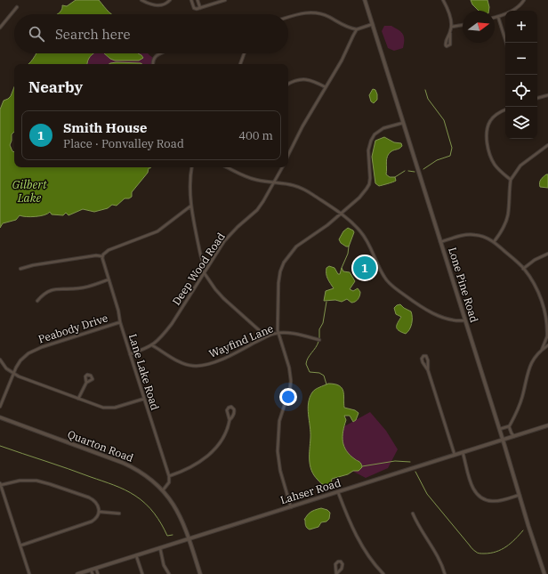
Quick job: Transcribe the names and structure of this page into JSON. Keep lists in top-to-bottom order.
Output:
{
  "streets": {
    "street": [
      "Deep Wood Road",
      "Lone Pine Road",
      "Peabody Drive",
      "Wayfind Lane",
      "Lane Lake Road",
      "Quarton Road",
      "Lahser Road"
    ]
  },
  "crossings": [
    ["Deep Wood Road", "Wayfind Lane"],
    ["Deep Wood Road", "Lane Lake Road"],
    ["Lone Pine Road", "Lahser Road"],
    ["Peabody Drive", "Lane Lake Road"],
    ["Quarton Road", "Lahser Road"]
  ],
  "water": ["Gilbert Lake"],
  "north": "right",
  "page": {
    "map_buttons": ["+", "−"],
    "search": "Search here",
    "heading": "Nearby",
    "list": [
      {
        "mark": "1",
        "name": "Smith House",
        "note": "Place · Ponvalley Road",
        "value": "400 m"
      }
    ],
    "pins": "1"
  }
}
